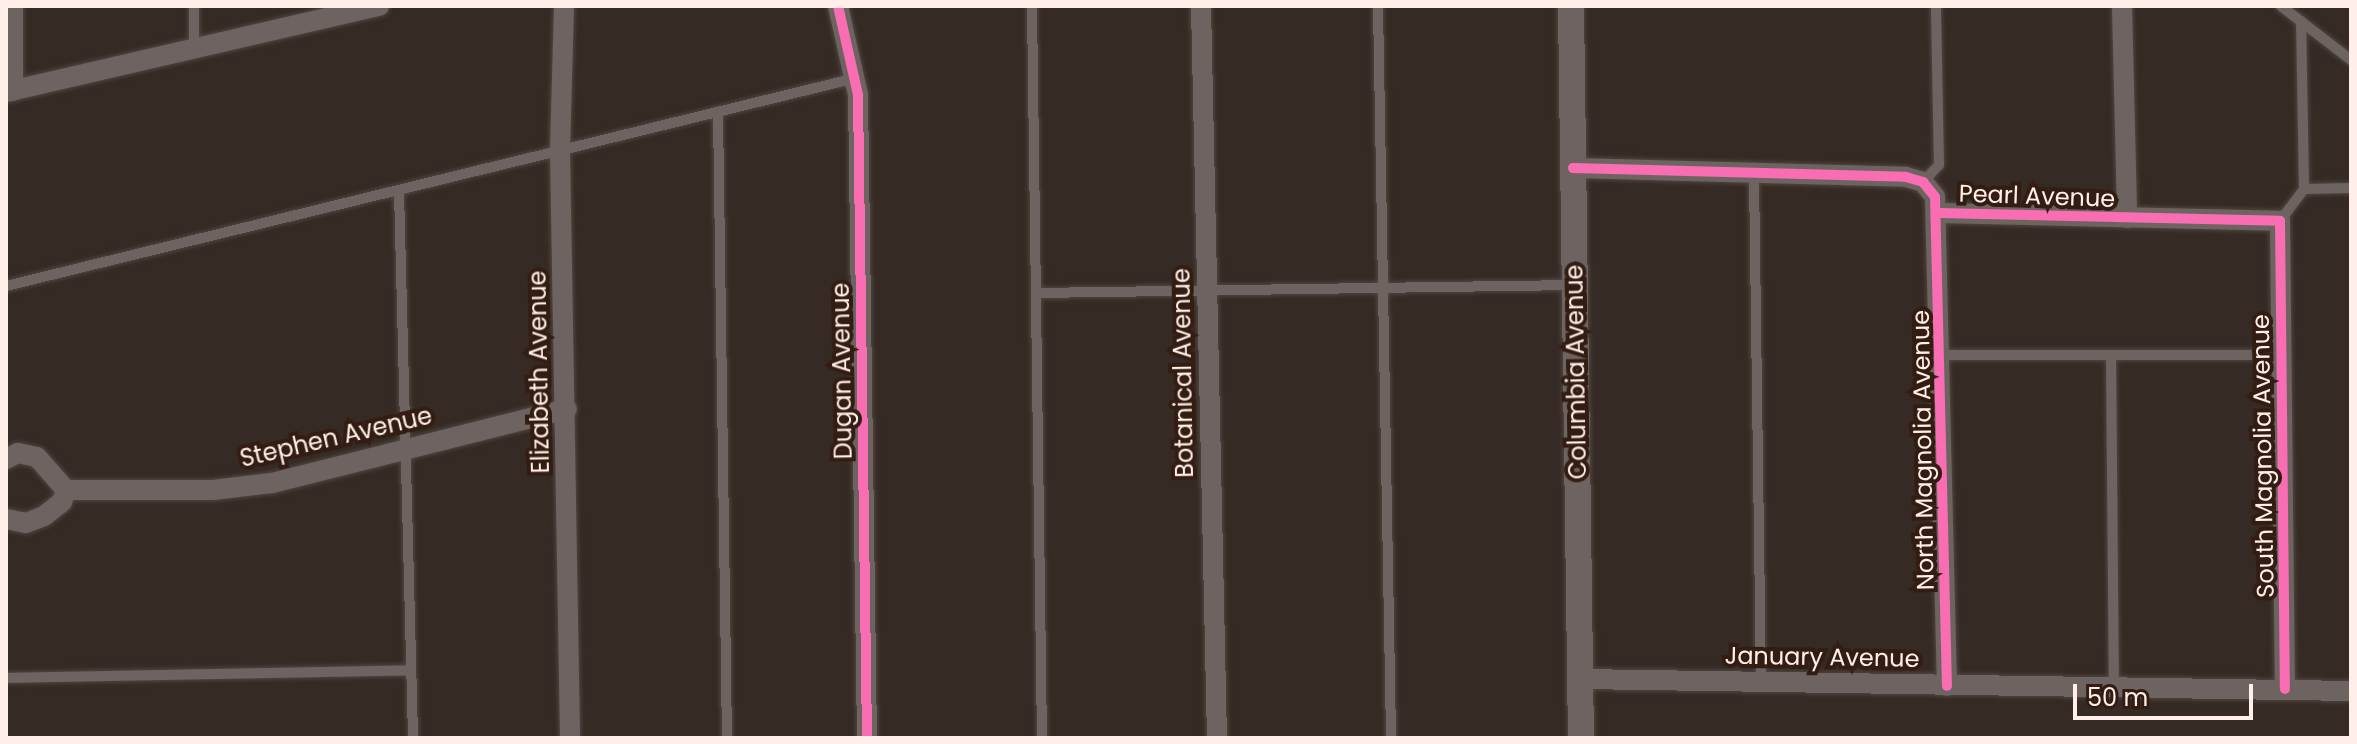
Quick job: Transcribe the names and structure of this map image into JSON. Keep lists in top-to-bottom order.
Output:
{
  "streets": {
    "street": [
      "Pearl Avenue",
      "Dugan Avenue",
      "Elizabeth Avenue",
      "Columbia Avenue",
      "Botanical Avenue",
      "Stephen Avenue",
      "North Magnolia Avenue",
      "South Magnolia Avenue",
      "January Avenue"
    ]
  },
  "crossings": [
    ["Pearl Avenue", "North Magnolia Avenue"],
    ["Pearl Avenue", "South Magnolia Avenue"],
    ["Elizabeth Avenue", "Stephen Avenue"],
    ["Columbia Avenue", "January Avenue"],
    ["North Magnolia Avenue", "January Avenue"],
    ["South Magnolia Avenue", "January Avenue"]
  ],
  "scale_bar": "50 m"
}
